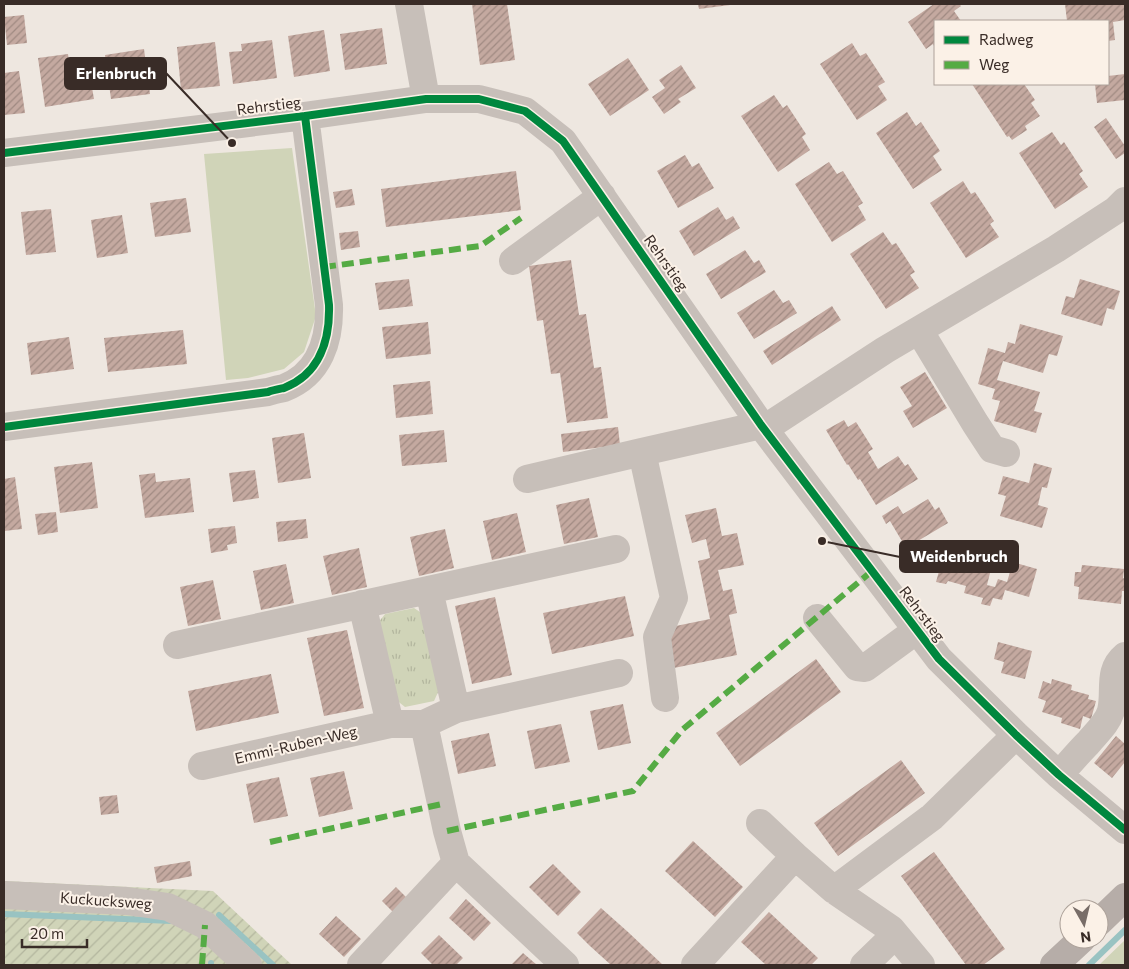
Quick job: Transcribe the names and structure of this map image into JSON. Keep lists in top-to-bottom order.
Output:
{
  "streets": {
    "street": ["Rehrstieg", "Emmi-Ruben-Weg", "Kuckucksweg"]
  },
  "places": ["Erlenbruch", "Weidenbruch"],
  "legend": ["Radweg", "Weg"],
  "scale_bar": "20 m",
  "north": "bottom"
}
